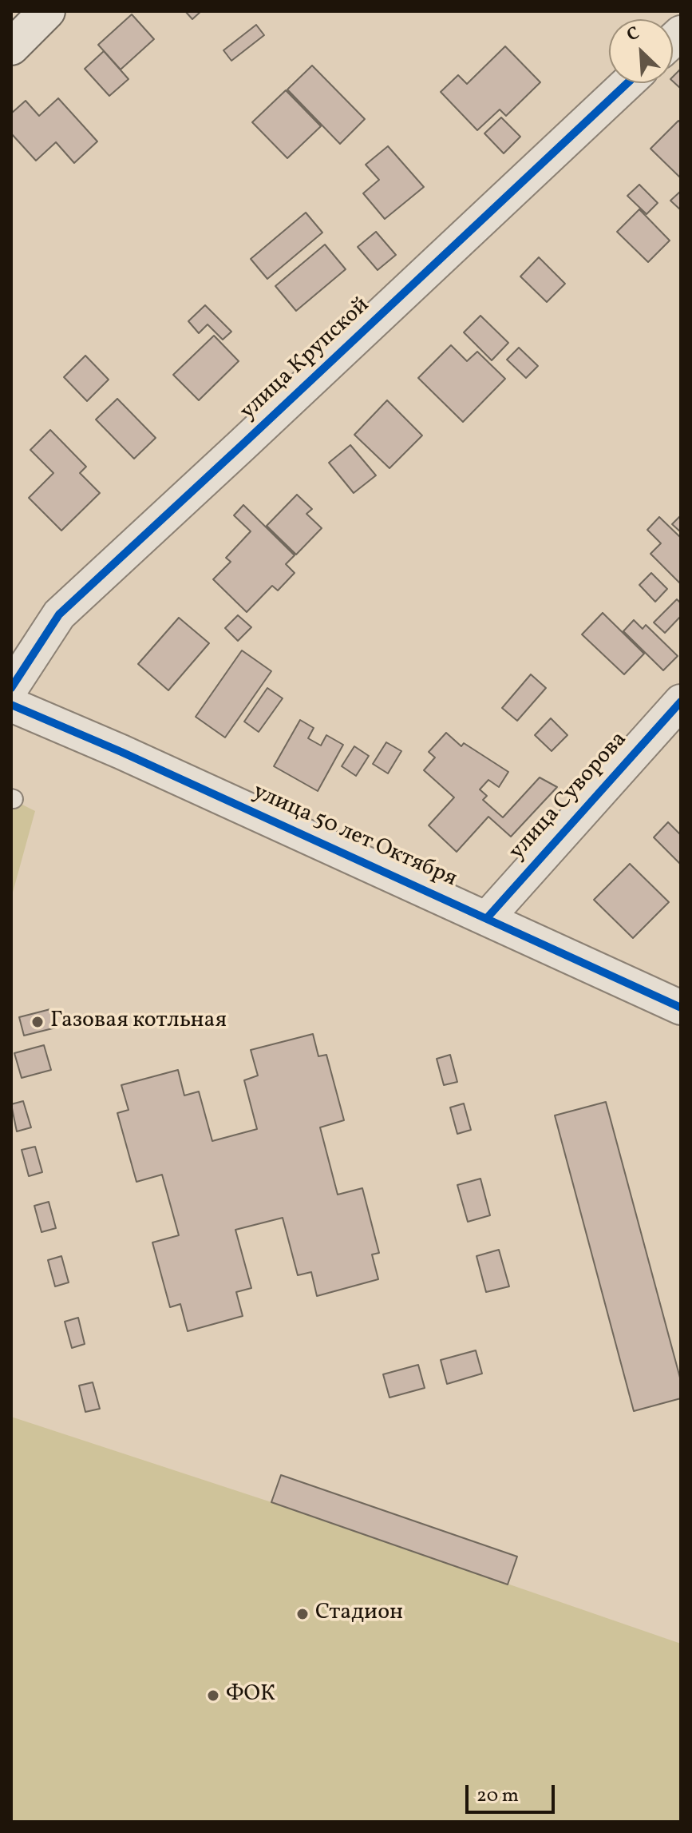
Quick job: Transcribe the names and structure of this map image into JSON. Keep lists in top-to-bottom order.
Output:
{
  "streets": {
    "street": ["улица Крупской", "улица Суворова", "улица 50 лет Октября"]
  },
  "crossings": [
    ["улица Суворова", "улица 50 лет Октября"]
  ],
  "places": ["Газовая котльная", "Стадион", "ФОК"],
  "scale_bar": "20 m",
  "north": "top left"
}
